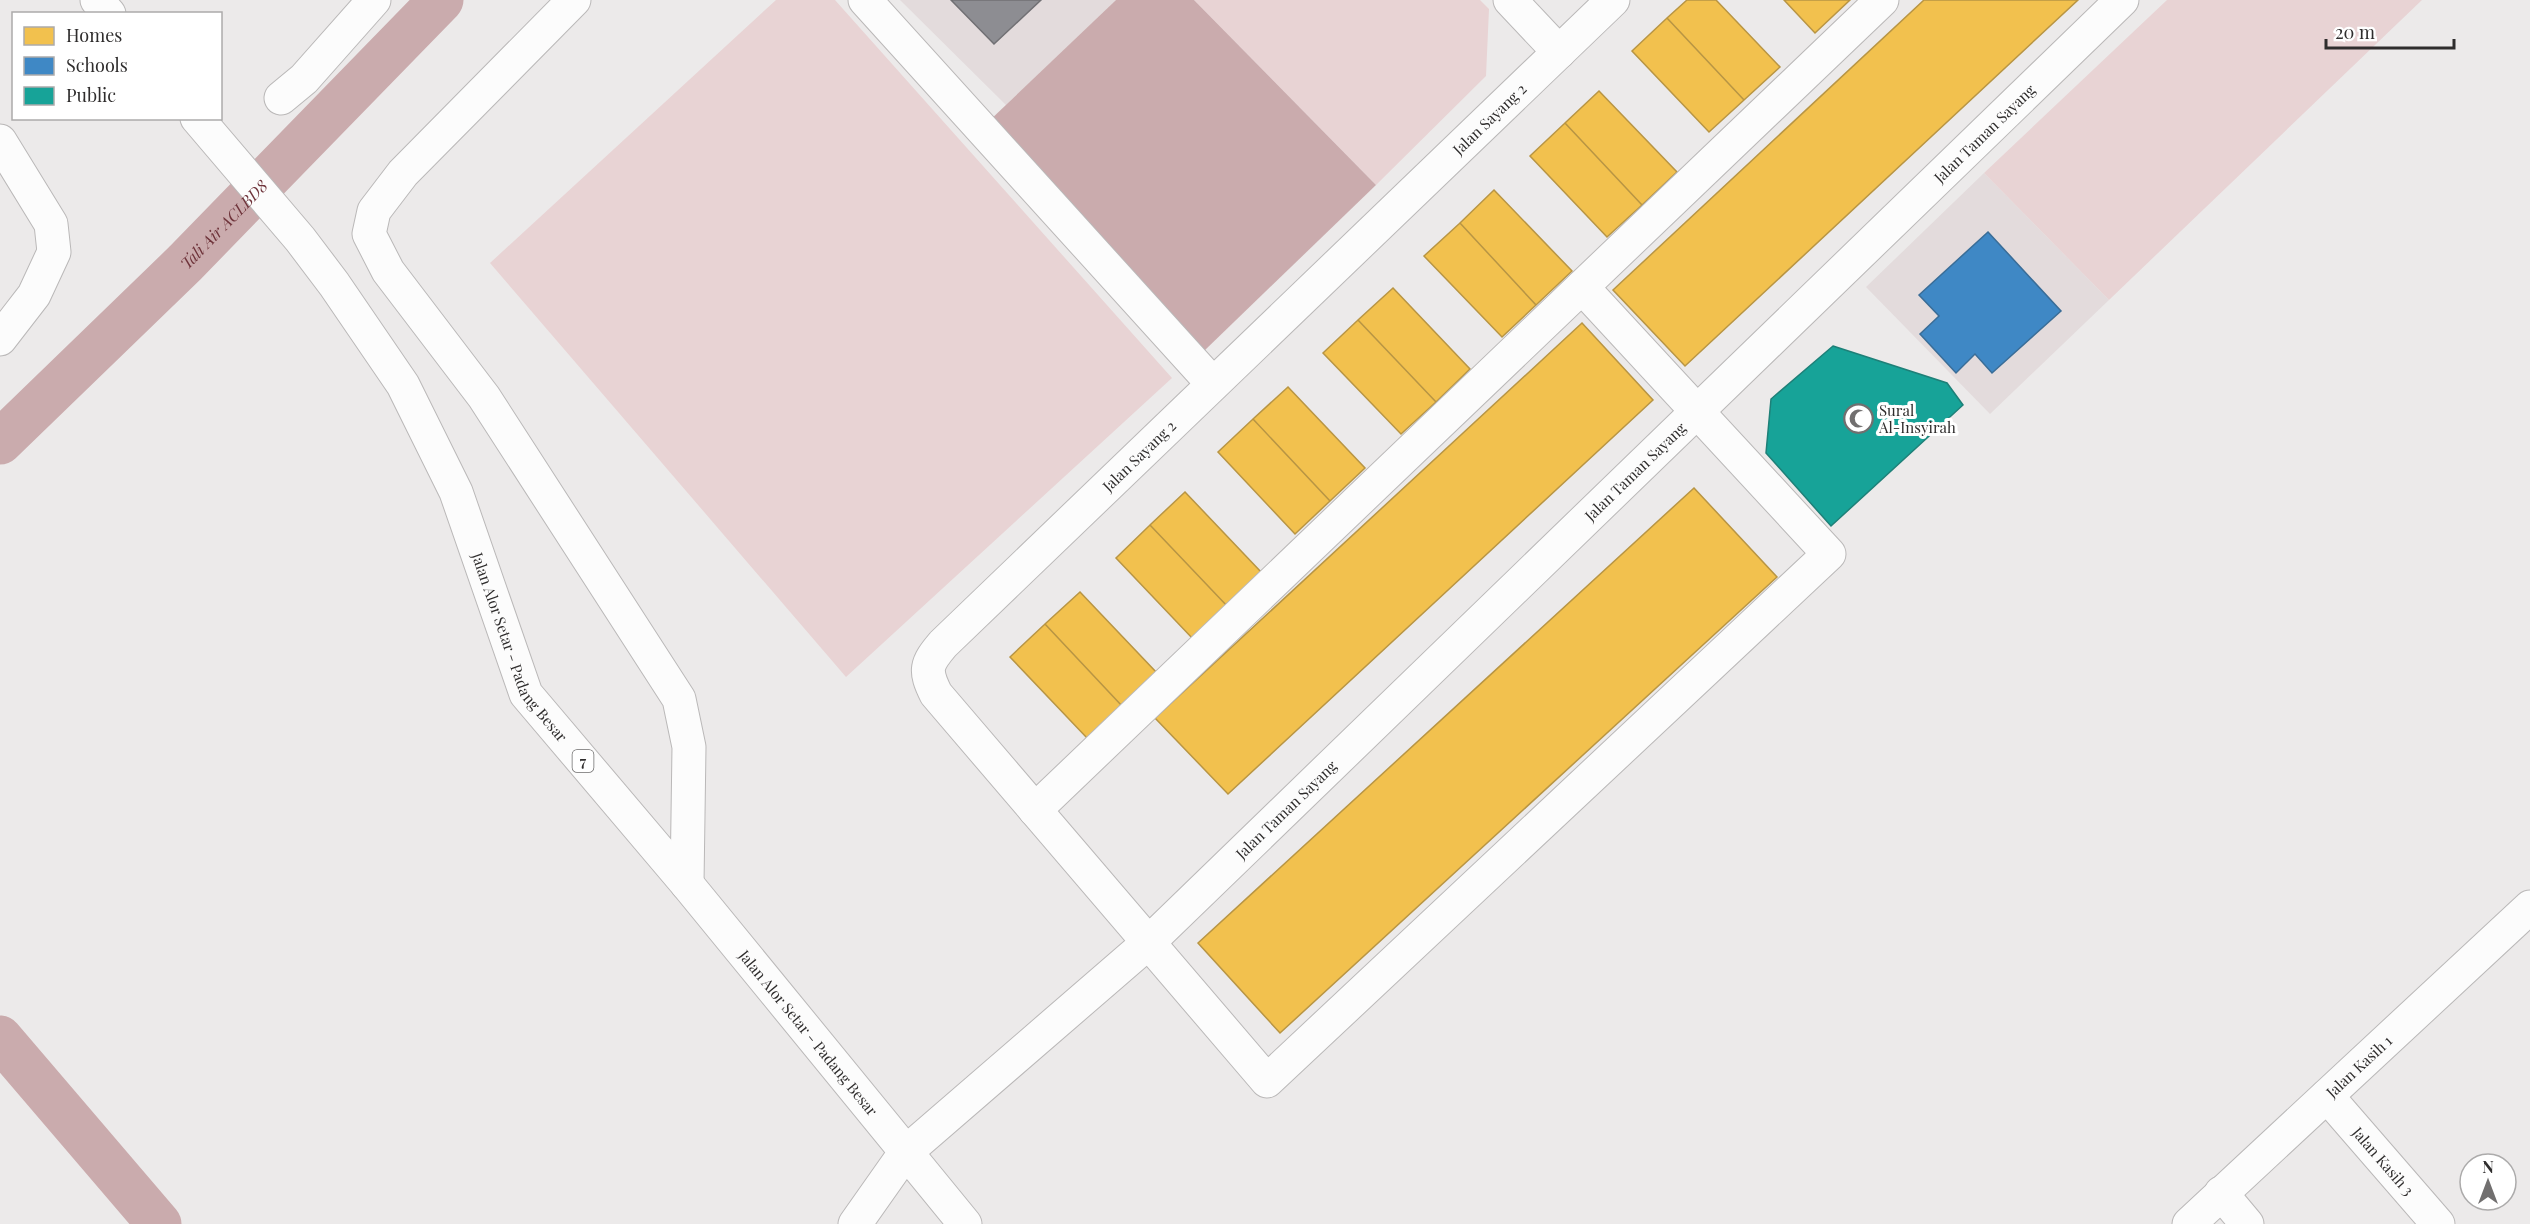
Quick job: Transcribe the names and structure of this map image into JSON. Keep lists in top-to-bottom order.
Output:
{
  "streets": {
    "street": [
      "Jalan Sayang 2",
      "Jalan Taman Sayang",
      "Jalan Alor Setar - Padang Besar",
      "7",
      "Jalan Kasih 1",
      "Jalan Kasih 3"
    ]
  },
  "crossings": [
    ["Jalan Sayang 2", "Jalan Taman Sayang"],
    ["Jalan Taman Sayang", "Jalan Alor Setar - Padang Besar"],
    ["Jalan Kasih 1", "Jalan Kasih 3"]
  ],
  "water": ["Tali Air ACLBD8"],
  "places": {
    "mosque": ["Sural Al-Insyirah"]
  },
  "legend": ["Homes", "Schools", "Public"],
  "scale_bar": "20 m",
  "north": "top"
}
